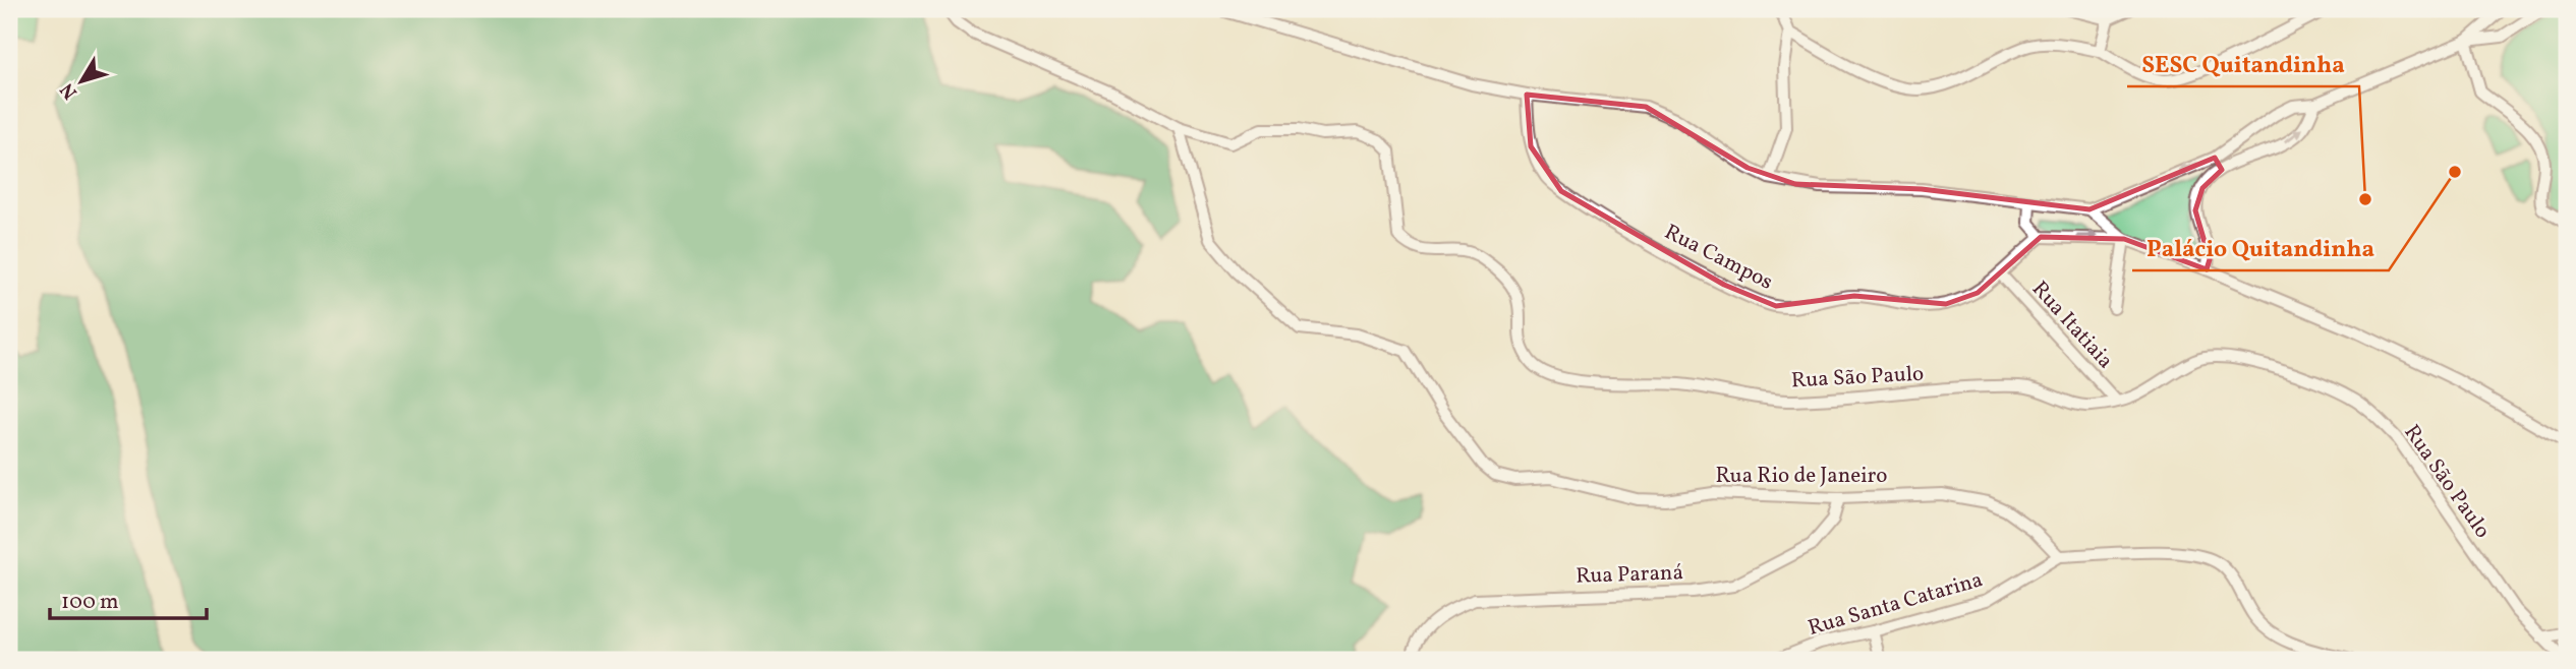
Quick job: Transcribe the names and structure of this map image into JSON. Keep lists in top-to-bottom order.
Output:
{
  "streets": {
    "street": [
      "Rua Campos",
      "Rua Itatiaia",
      "Rua São Paulo",
      "Rua Rio de Janeiro",
      "Rua Paraná",
      "Rua Santa Catarina"
    ]
  },
  "crossings": [
    ["Rua Campos", "Rua Itatiaia"],
    ["Rua Itatiaia", "Rua São Paulo"],
    ["Rua São Paulo", "Rua Rio de Janeiro"],
    ["Rua Rio de Janeiro", "Rua Paraná"],
    ["Rua Rio de Janeiro", "Rua Santa Catarina"]
  ],
  "places": ["Palácio Quitandinha", "SESC Quitandinha"],
  "scale_bar": "100 m",
  "north": "bottom left"
}
